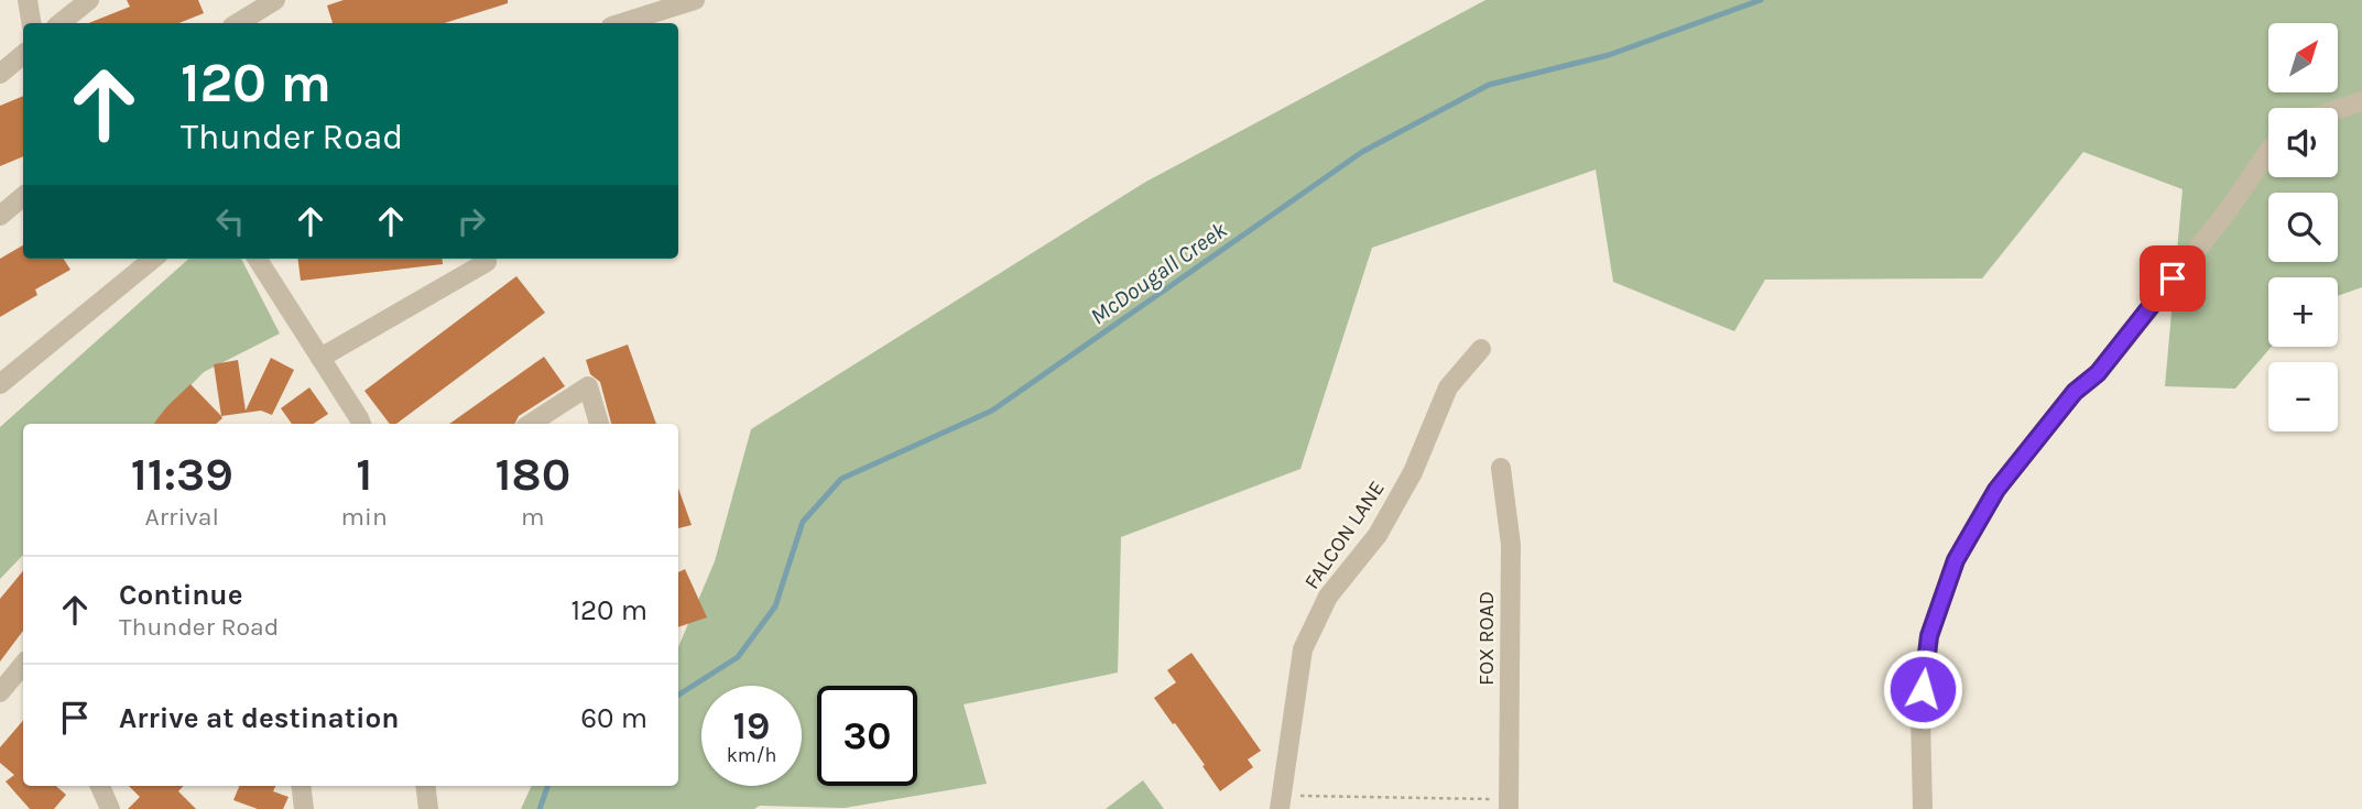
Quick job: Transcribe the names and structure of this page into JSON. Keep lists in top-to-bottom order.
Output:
{
  "streets": {
    "street": ["FALCON LANE", "FOX ROAD"]
  },
  "water": ["McDougall Creek"],
  "north": "top right",
  "page": {
    "map_buttons": ["+", "−"],
    "turn": ["120 m", "Thunder Road"],
    "eta": [
      "11:39",
      "Arrival",
      "1",
      "min",
      "180",
      "m"
    ],
    "list": [
      {
        "name": "Continue",
        "note": "Thunder Road",
        "value": "120 m"
      },
      {
        "name": "Arrive at destination",
        "value": "60 m"
      }
    ],
    "speed": "19 km/h",
    "limit": "30"
  }
}
